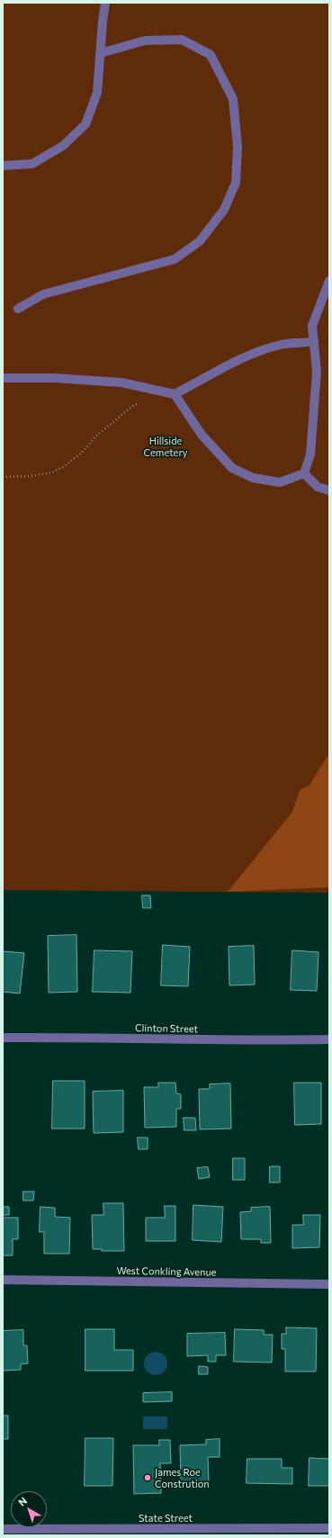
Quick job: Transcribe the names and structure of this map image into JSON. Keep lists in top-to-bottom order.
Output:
{
  "streets": {
    "street": ["Clinton Street", "West Conkling Avenue", "State Street"]
  },
  "parks": ["Hillside Cemetery"],
  "places": ["James Roe Constrution"],
  "north": "top left"
}
